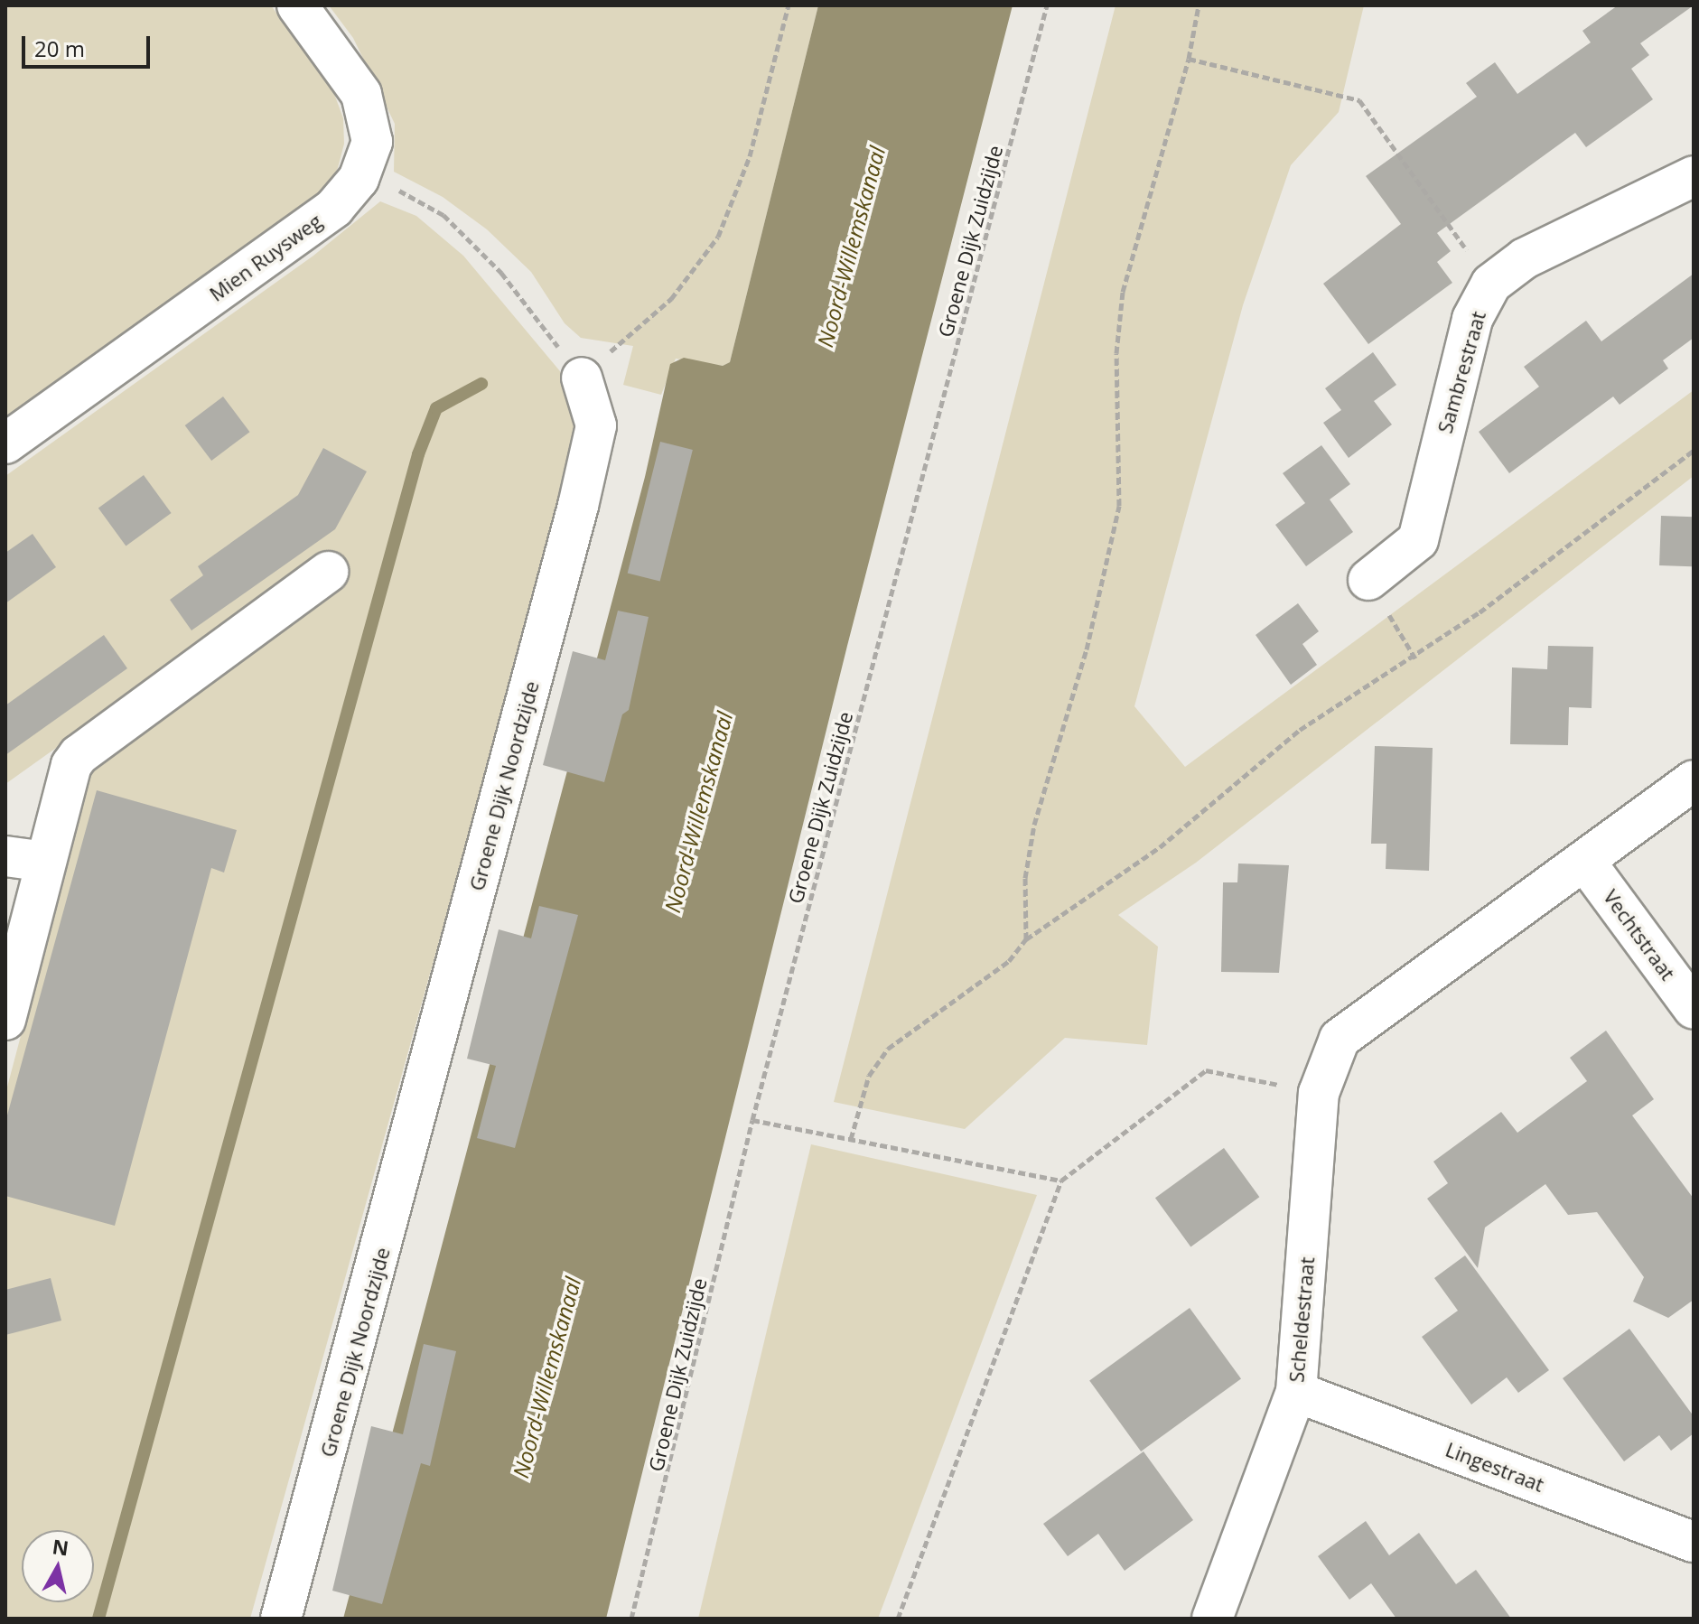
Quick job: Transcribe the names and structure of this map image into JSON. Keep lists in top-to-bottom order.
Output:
{
  "streets": {
    "street": [
      "Mien Ruysweg",
      "Sambrestraat",
      "Groene Dijk Noordzijde",
      "Vechtstraat",
      "Scheldestraat",
      "Lingestraat"
    ],
    "path": ["Groene Dijk Zuidzijde"]
  },
  "crossings": [
    ["Vechtstraat", "Scheldestraat"],
    ["Scheldestraat", "Lingestraat"]
  ],
  "water": ["Noord-Willemskanaal"],
  "scale_bar": "20 m",
  "north": "top"
}
